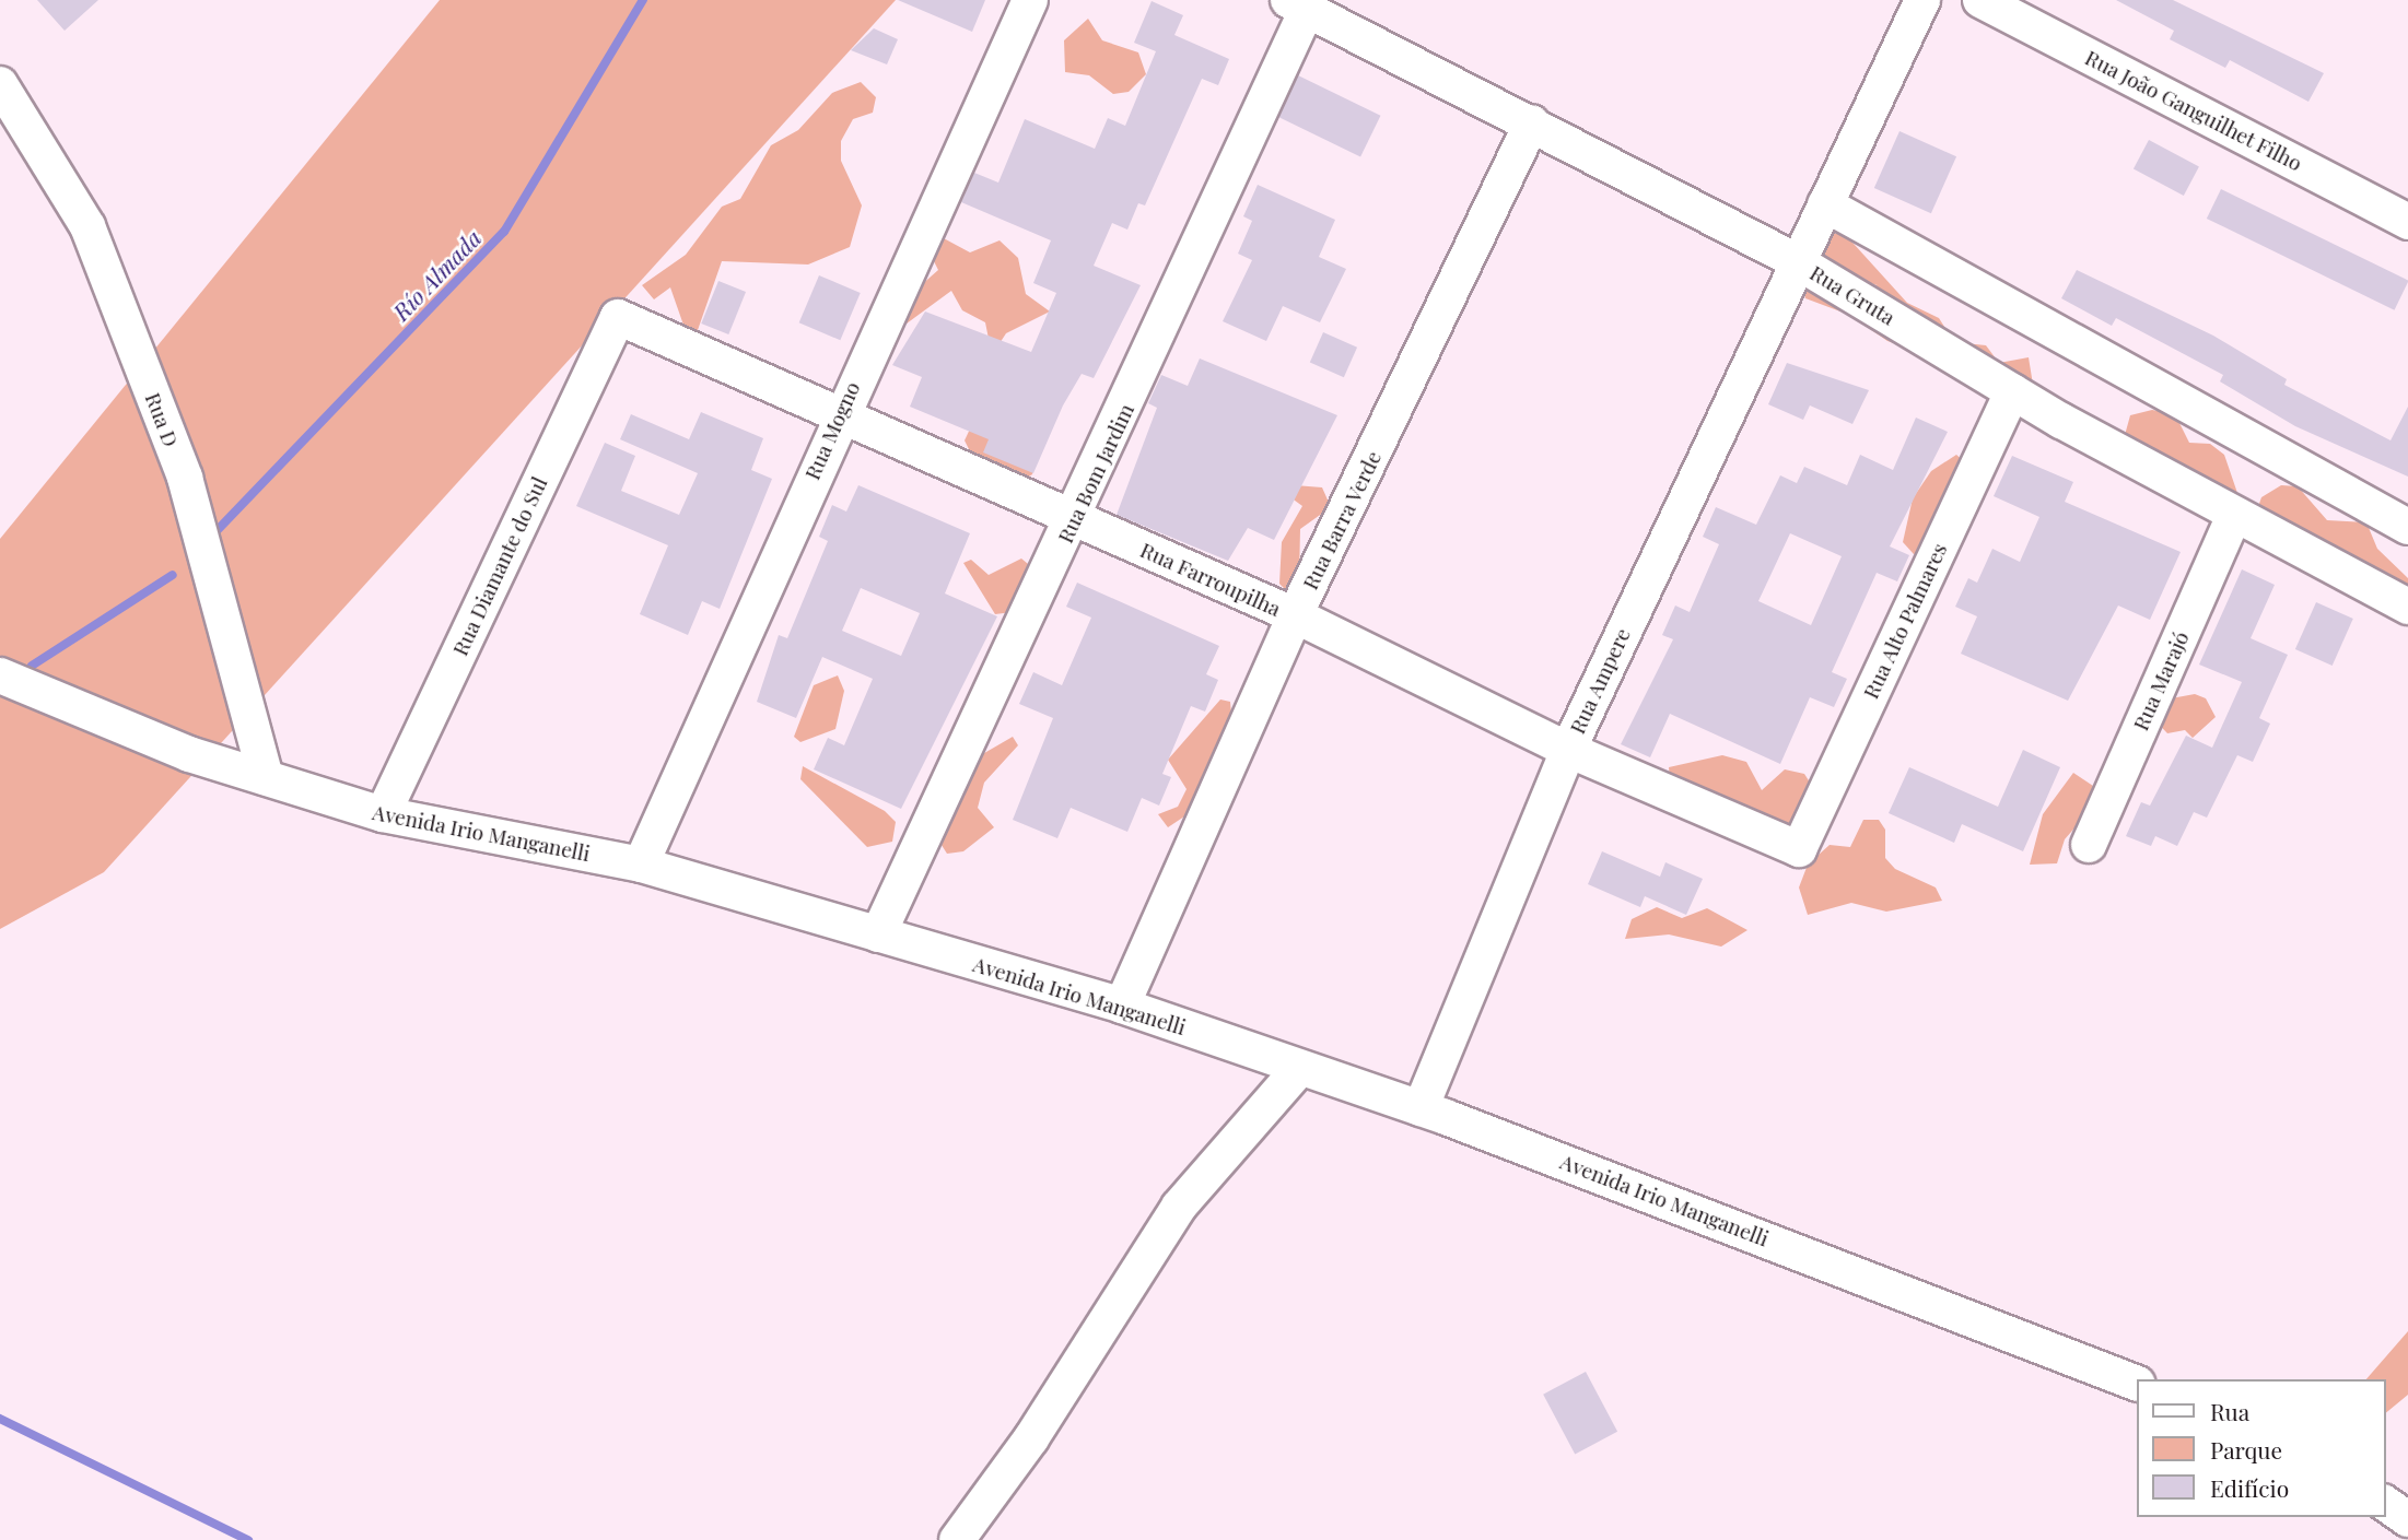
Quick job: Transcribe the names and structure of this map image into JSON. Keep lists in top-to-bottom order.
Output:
{
  "streets": {
    "street": [
      "Rua João Ganguilhet Filho",
      "Rua Gruta",
      "Rua D",
      "Rua Mogno",
      "Rua Bom Jardim",
      "Rua Barra Verde",
      "Rua Diamante do Sul",
      "Rua Farroupilha",
      "Rua Alto Palmares",
      "Rua Ampere",
      "Rua Marajó",
      "Avenida Irio Manganelli"
    ]
  },
  "crossings": [
    ["Rua Gruta", "Rua Bom Jardim"],
    ["Rua Gruta", "Rua Barra Verde"],
    ["Rua Gruta", "Rua Alto Palmares"],
    ["Rua Gruta", "Rua Ampere"],
    ["Rua Gruta", "Rua Marajó"],
    ["Rua D", "Avenida Irio Manganelli"],
    ["Rua Mogno", "Rua Farroupilha"],
    ["Rua Mogno", "Avenida Irio Manganelli"],
    ["Rua Bom Jardim", "Rua Farroupilha"],
    ["Rua Bom Jardim", "Avenida Irio Manganelli"],
    ["Rua Barra Verde", "Rua Farroupilha"],
    ["Rua Barra Verde", "Avenida Irio Manganelli"],
    ["Rua Diamante do Sul", "Rua Farroupilha"],
    ["Rua Diamante do Sul", "Avenida Irio Manganelli"],
    ["Rua Farroupilha", "Rua Alto Palmares"],
    ["Rua Farroupilha", "Rua Ampere"],
    ["Rua Ampere", "Avenida Irio Manganelli"]
  ],
  "water": ["Río Almada"],
  "legend": ["Rua", "Parque", "Edifício"]
}
